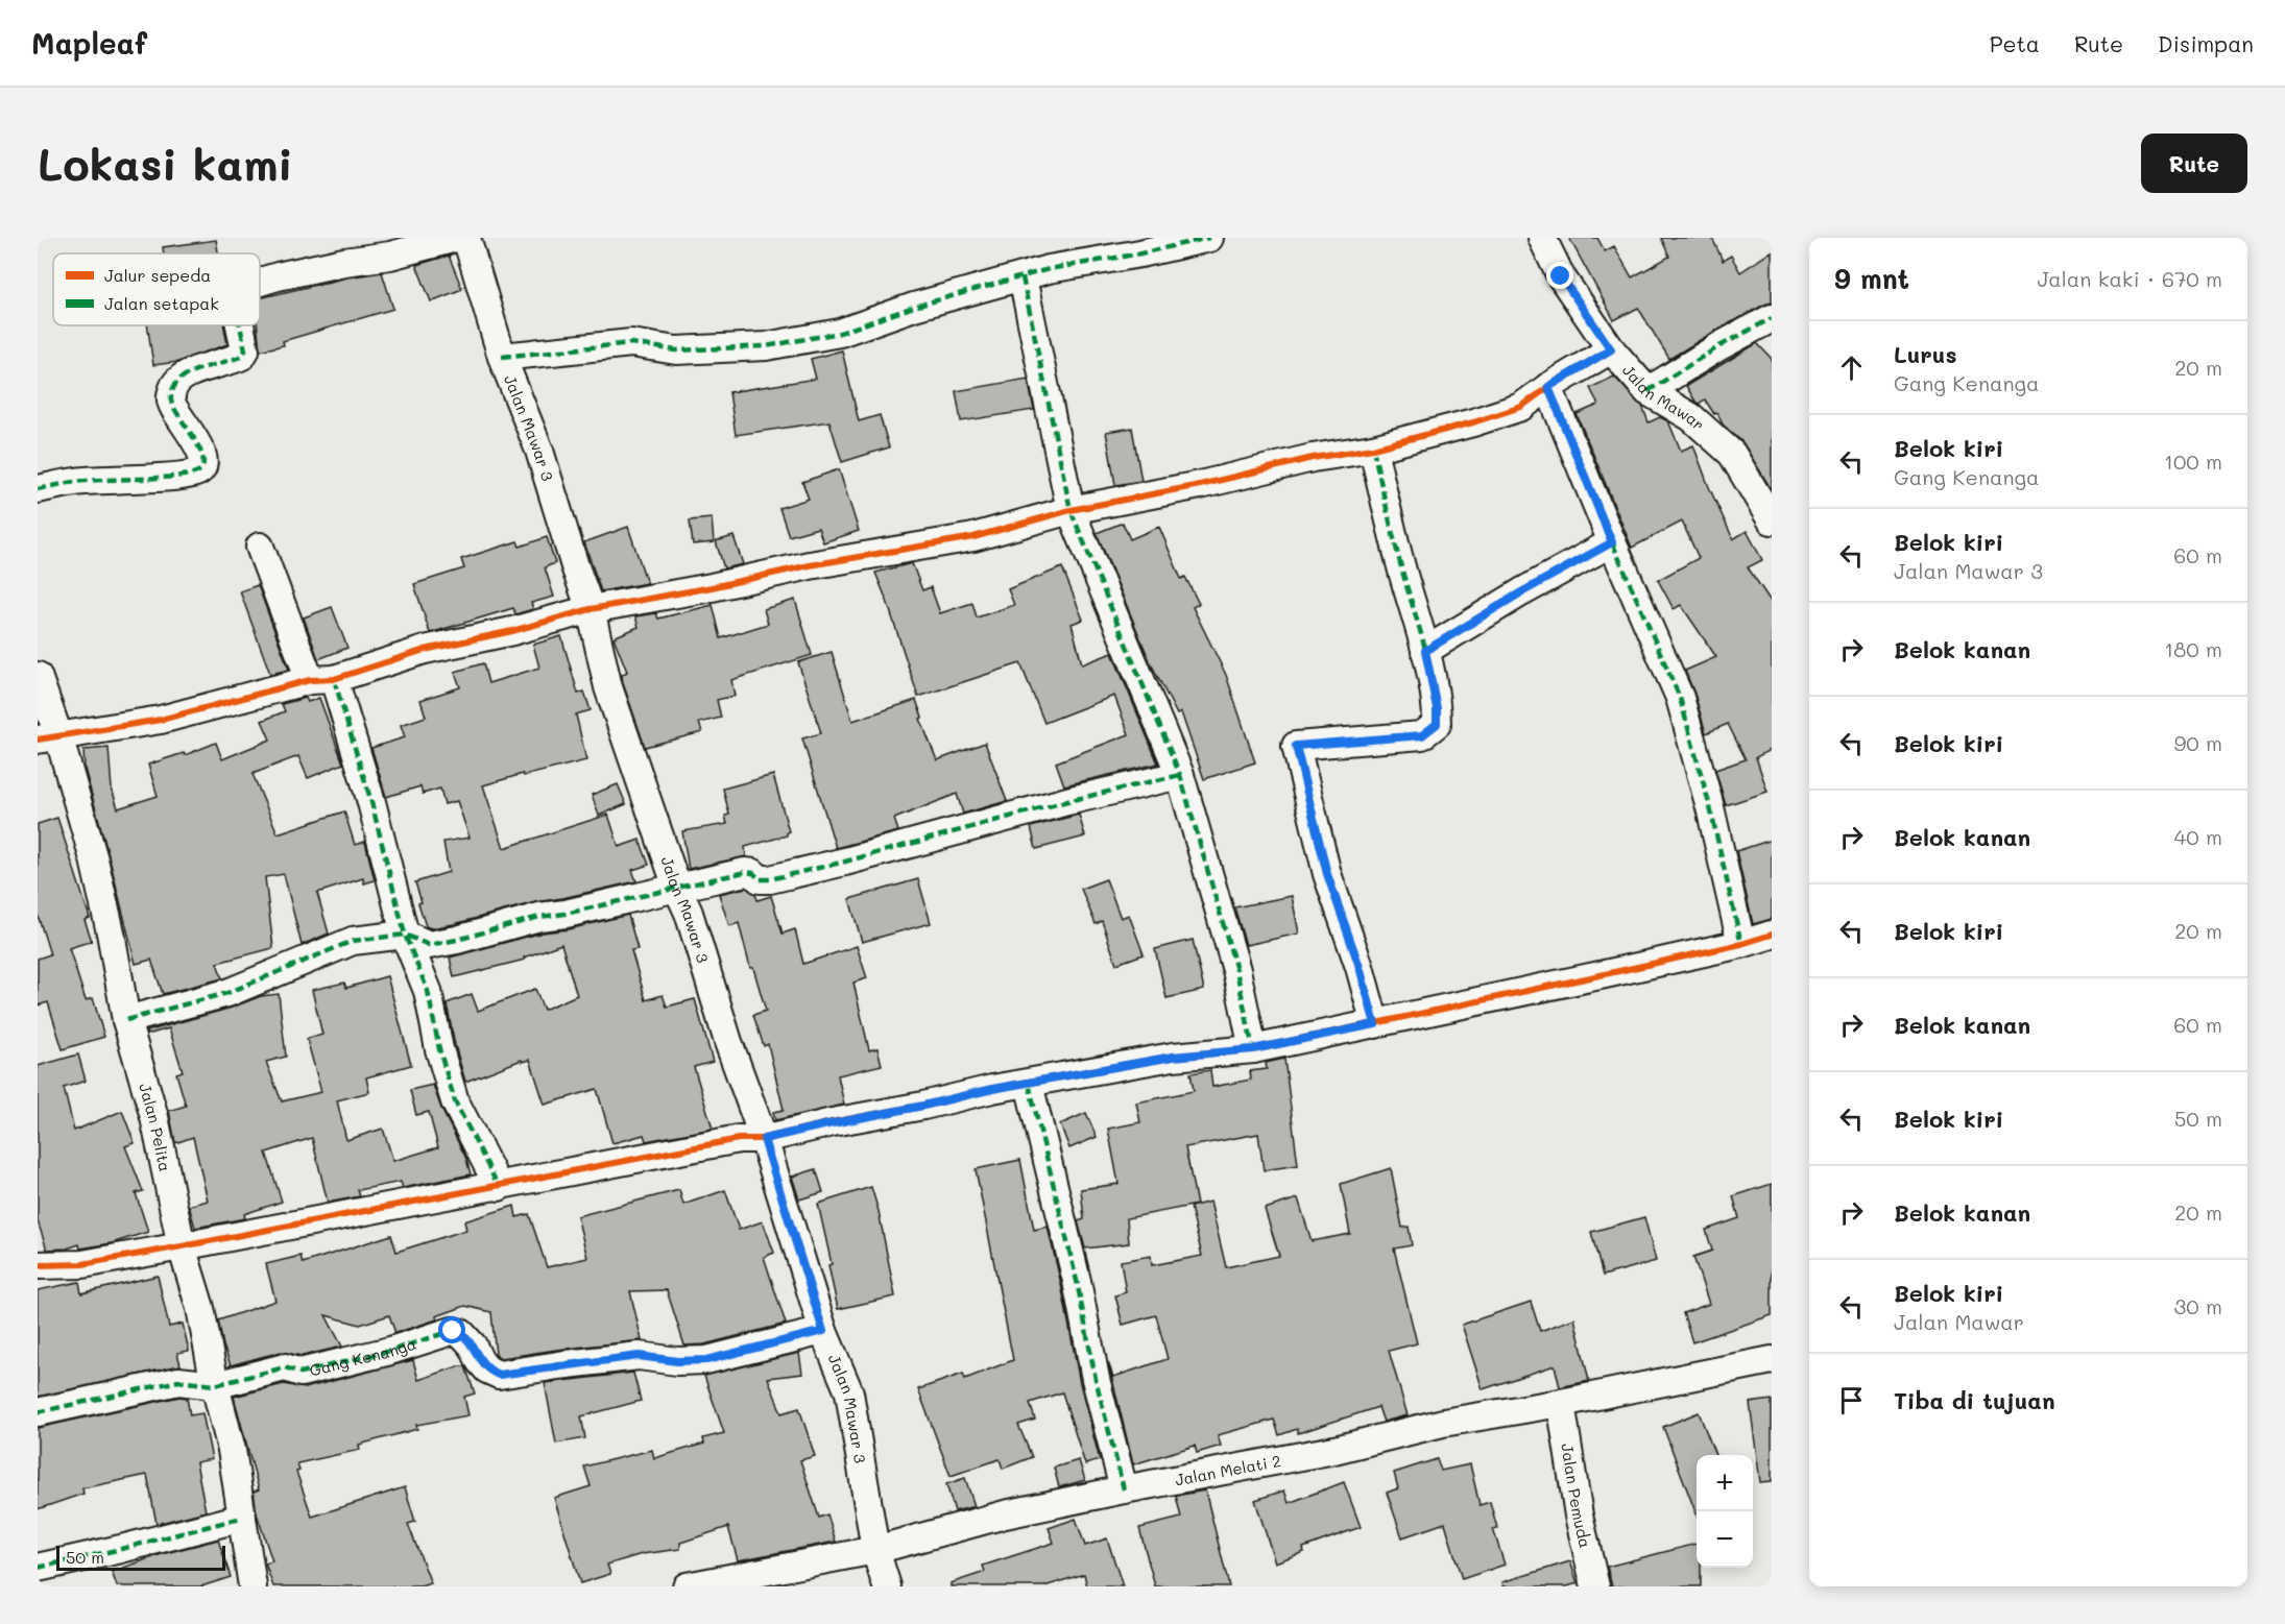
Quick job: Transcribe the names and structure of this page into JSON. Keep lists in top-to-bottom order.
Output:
{
  "streets": {
    "street": [
      "Jalan Mawar",
      "Jalan Mawar 3",
      "Jalan Pelita",
      "Gang Kenanga",
      "Jalan Melati 2",
      "Jalan Pemuda"
    ]
  },
  "crossings": [
    ["Jalan Mawar 3", "Gang Kenanga"],
    ["Jalan Mawar 3", "Jalan Melati 2"],
    ["Jalan Pelita", "Gang Kenanga"],
    ["Jalan Melati 2", "Jalan Pemuda"]
  ],
  "legend": ["Jalur sepeda", "Jalan setapak"],
  "scale_bar": "50 m",
  "page": {
    "header": "Mapleaf",
    "nav": ["Peta", "Rute", "Disimpan"],
    "buttons": "Rute",
    "title": "Lokasi kami",
    "heading": ["9 mnt", "Jalan kaki · 670 m"],
    "list": [
      ["Lurus", "Gang Kenanga", "20 m"],
      ["Belok kiri", "Gang Kenanga", "100 m"],
      ["Belok kiri", "Jalan Mawar 3", "60 m"],
      ["Belok kanan", "180 m"],
      ["Belok kiri", "90 m"],
      ["Belok kanan", "40 m"],
      ["Belok kiri", "20 m"],
      ["Belok kanan", "60 m"],
      ["Belok kiri", "50 m"],
      ["Belok kanan", "20 m"],
      ["Belok kiri", "Jalan Mawar", "30 m"],
      "Tiba di tujuan"
    ],
    "map_buttons": ["+", "−"],
    "scale": "50 m"
  }
}
